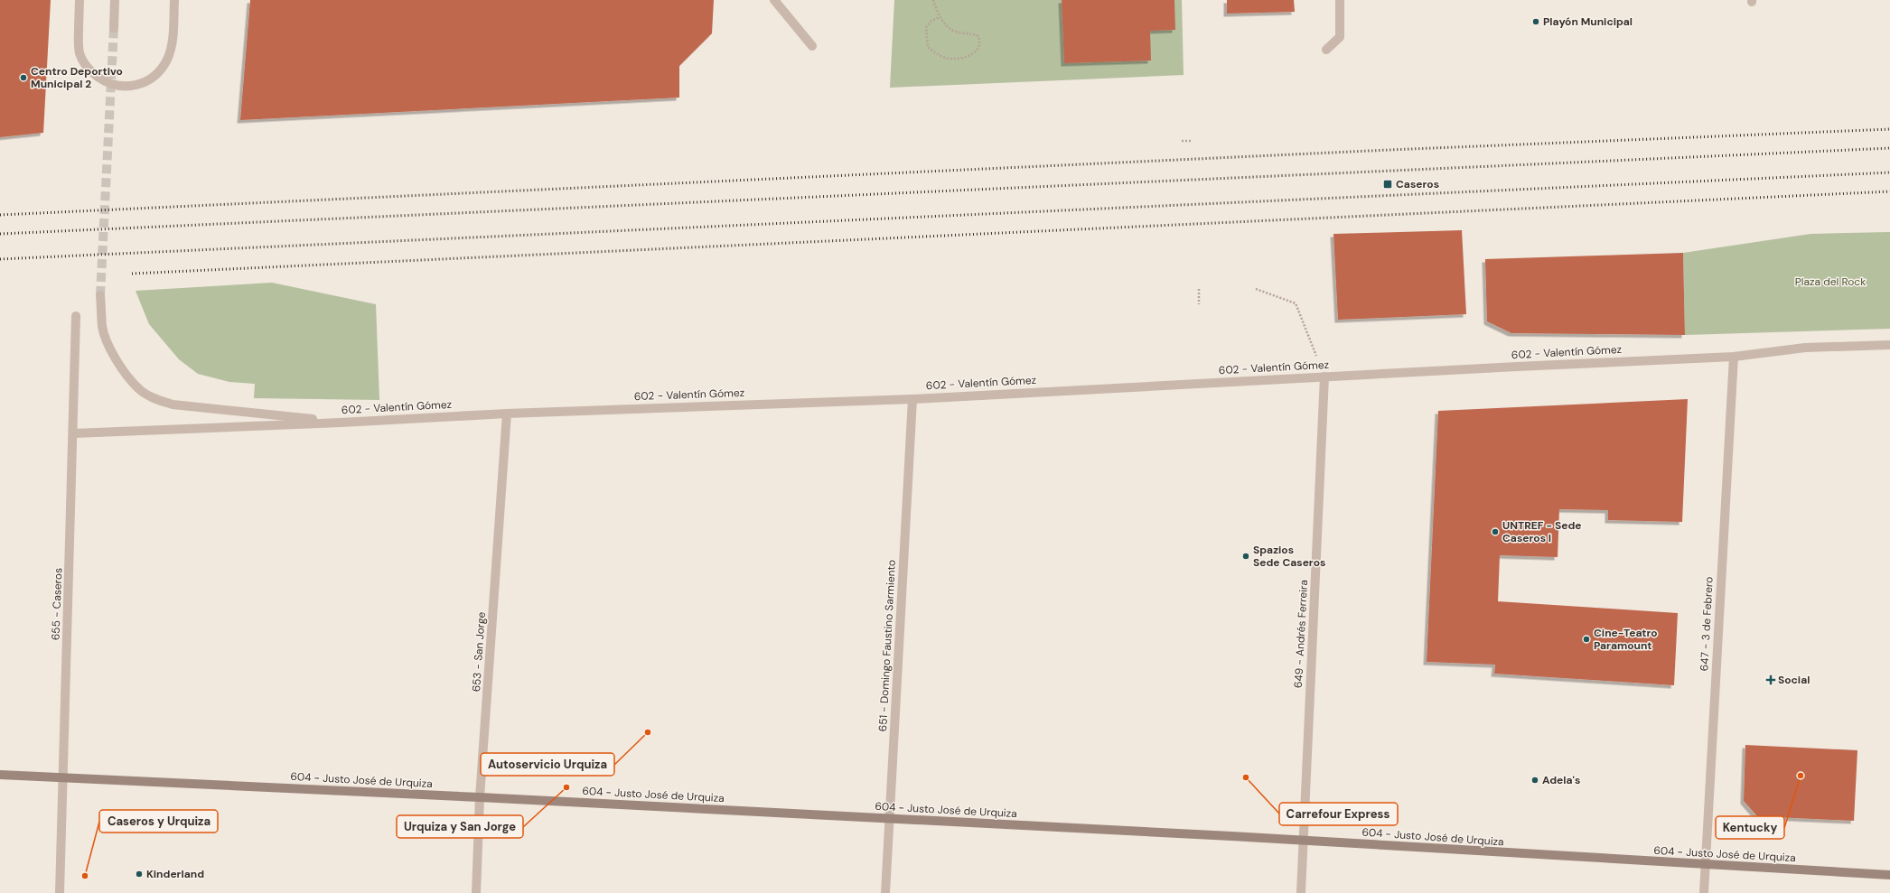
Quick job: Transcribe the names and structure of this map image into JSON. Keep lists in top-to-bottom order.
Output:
{
  "streets": {
    "main road": ["604 - Justo José de Urquiza"],
    "street": [
      "602 - Valentín Gómez",
      "655 - Caseros",
      "647 - 3 de Febrero",
      "649 - Andrés Ferreira",
      "651 - Domingo Faustino Sarmiento",
      "653 - San Jorge"
    ]
  },
  "crossings": [
    ["602 - Valentín Gómez", "655 - Caseros"],
    ["602 - Valentín Gómez", "647 - 3 de Febrero"],
    ["602 - Valentín Gómez", "649 - Andrés Ferreira"],
    ["602 - Valentín Gómez", "651 - Domingo Faustino Sarmiento"],
    ["602 - Valentín Gómez", "653 - San Jorge"],
    ["655 - Caseros", "604 - Justo José de Urquiza"],
    ["647 - 3 de Febrero", "604 - Justo José de Urquiza"],
    ["649 - Andrés Ferreira", "604 - Justo José de Urquiza"],
    ["651 - Domingo Faustino Sarmiento", "604 - Justo José de Urquiza"],
    ["653 - San Jorge", "604 - Justo José de Urquiza"]
  ],
  "parks": ["Plaza del Rock"],
  "places": {
    "other": [
      "Playón Municipal",
      "Centro Deportivo Municipal 2",
      "UNTREF - Sede Caseros I",
      "Spazios Sede Caseros",
      "Cine-Teatro Paramount",
      "Autoservicio Urquiza",
      "Kentucky",
      "Carrefour Express",
      "Adela's",
      "Urquiza y San Jorge",
      "Kinderland",
      "Caseros y Urquiza"
    ],
    "transit": ["Caseros"],
    "health": ["Social"]
  }
}
